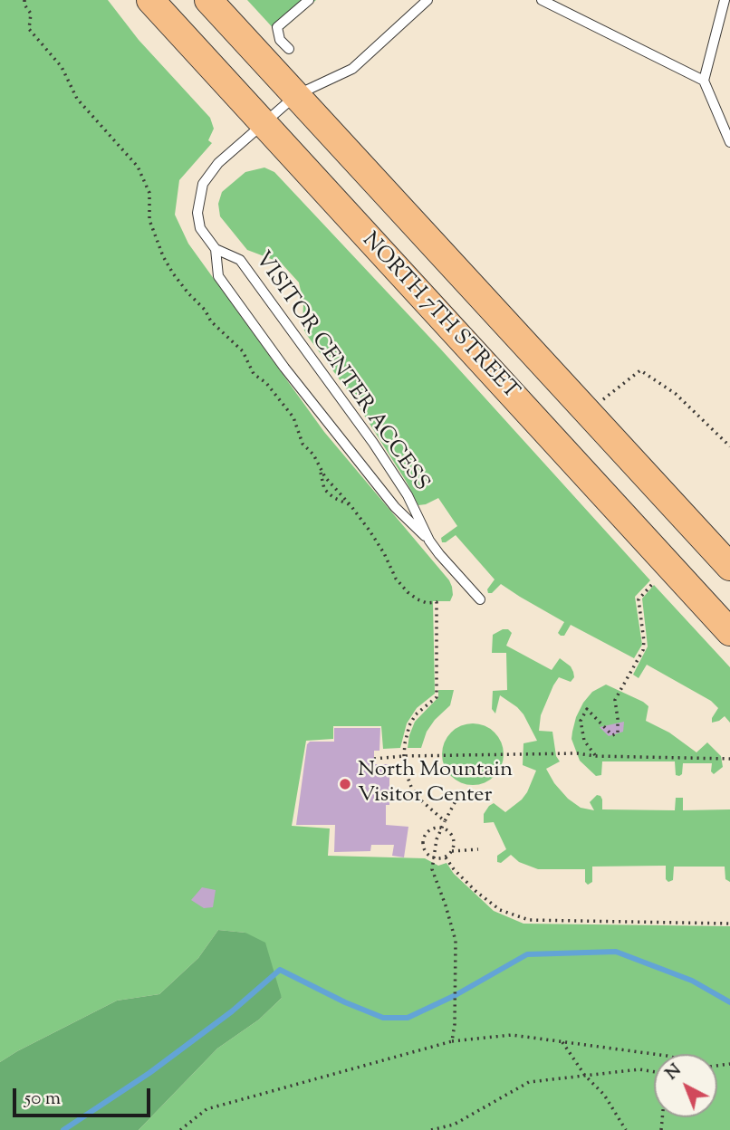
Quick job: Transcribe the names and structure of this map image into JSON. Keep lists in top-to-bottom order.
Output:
{
  "streets": {
    "main road": ["NORTH 7TH STREET"],
    "lane": ["VISITOR CENTER ACCESS"]
  },
  "crossings": [
    ["NORTH 7TH STREET", "VISITOR CENTER ACCESS"]
  ],
  "places": ["North Mountain Visitor Center"],
  "scale_bar": "50 m",
  "north": "top left"
}
